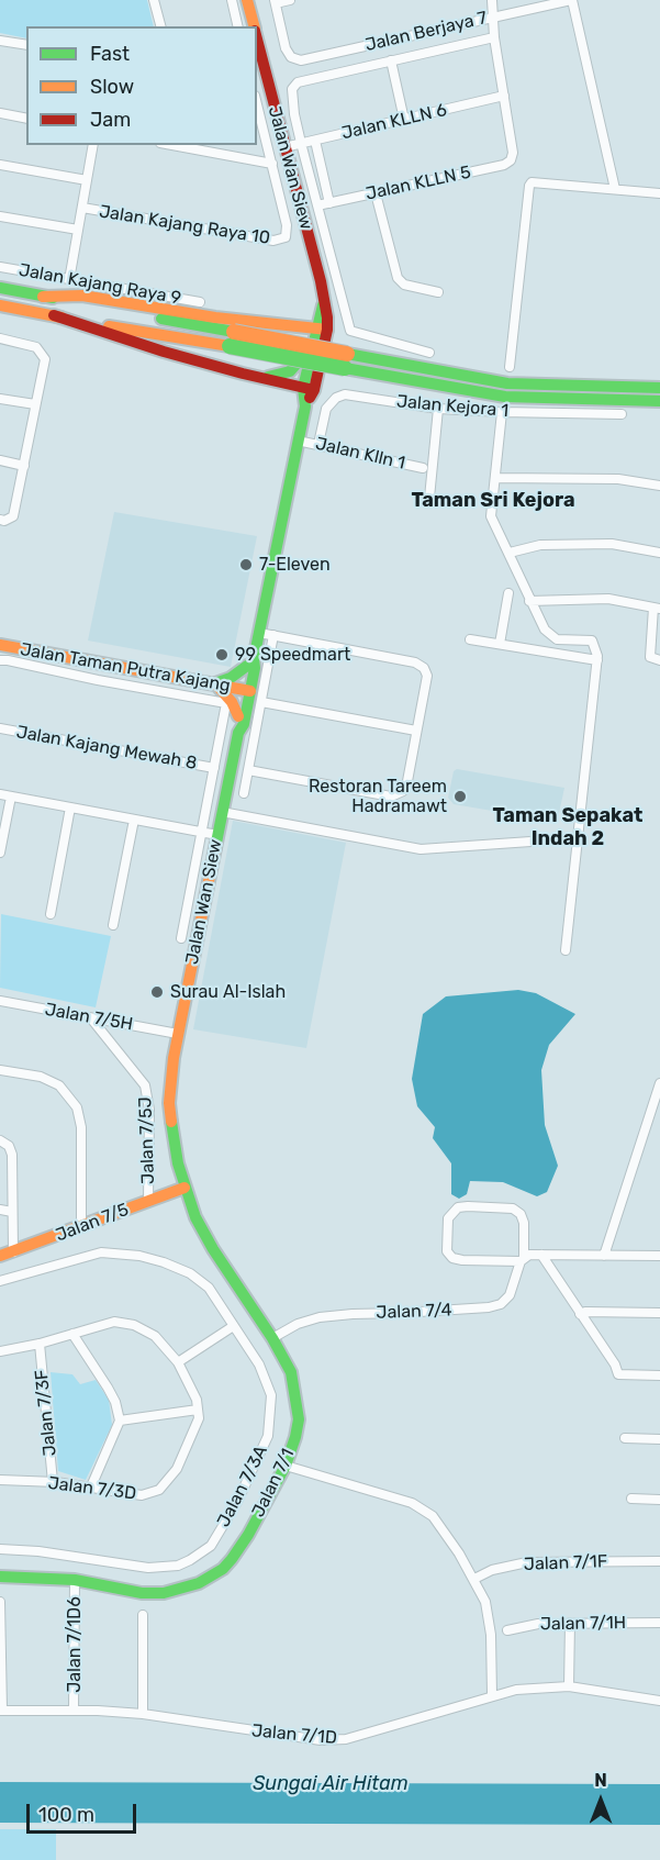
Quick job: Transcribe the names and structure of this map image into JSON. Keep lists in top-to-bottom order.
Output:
{
  "streets": {
    "main road": [
      "Jalan Wan Siew",
      "Jalan Taman Putra Kajang",
      "Jalan 7/5",
      "Jalan 7/1"
    ],
    "street": [
      "Jalan Berjaya 7",
      "Jalan KLLN 6",
      "Jalan KLLN 5",
      "Jalan Kajang Raya 10",
      "Jalan Kajang Raya 9",
      "Jalan Kejora 1",
      "Jalan Klln 1",
      "Jalan Kajang Mewah 8",
      "Jalan 7/5H",
      "Jalan 7/5J",
      "Jalan 7/4",
      "Jalan 7/3F",
      "Jalan 7/3A",
      "Jalan 7/3D",
      "Jalan 7/1F",
      "Jalan 7/1H",
      "Jalan 7/1D6",
      "Jalan 7/1D"
    ]
  },
  "crossings": [
    ["Jalan KLLN 6", "Jalan Wan Siew"],
    ["Jalan KLLN 6", "Jalan KLLN 5"],
    ["Jalan Wan Siew", "Jalan Klln 1"],
    ["Jalan Wan Siew", "Jalan Taman Putra Kajang"],
    ["Jalan Wan Siew", "Jalan 7/5H"],
    ["Jalan Wan Siew", "Jalan 7/5"],
    ["Jalan Wan Siew", "Jalan 7/1"],
    ["Jalan Kejora 1", "Jalan Klln 1"],
    ["Jalan 7/5H", "Jalan 7/5J"],
    ["Jalan 7/5J", "Jalan 7/5"],
    ["Jalan 7/5", "Jalan 7/1"],
    ["Jalan 7/4", "Jalan 7/1"],
    ["Jalan 7/3F", "Jalan 7/3D"],
    ["Jalan 7/1", "Jalan 7/1D6"],
    ["Jalan 7/1D6", "Jalan 7/1D"]
  ],
  "districts": ["Taman Sri Kejora", "Taman Sepakat Indah 2"],
  "water": ["Sungai Air Hitam"],
  "places": [
    "7-Eleven",
    "99 Speedmart",
    "Restoran Tareem Hadramawt",
    "Surau Al-Islah"
  ],
  "legend": ["Fast", "Slow", "Jam"],
  "scale_bar": "100 m",
  "north": "top"
}
